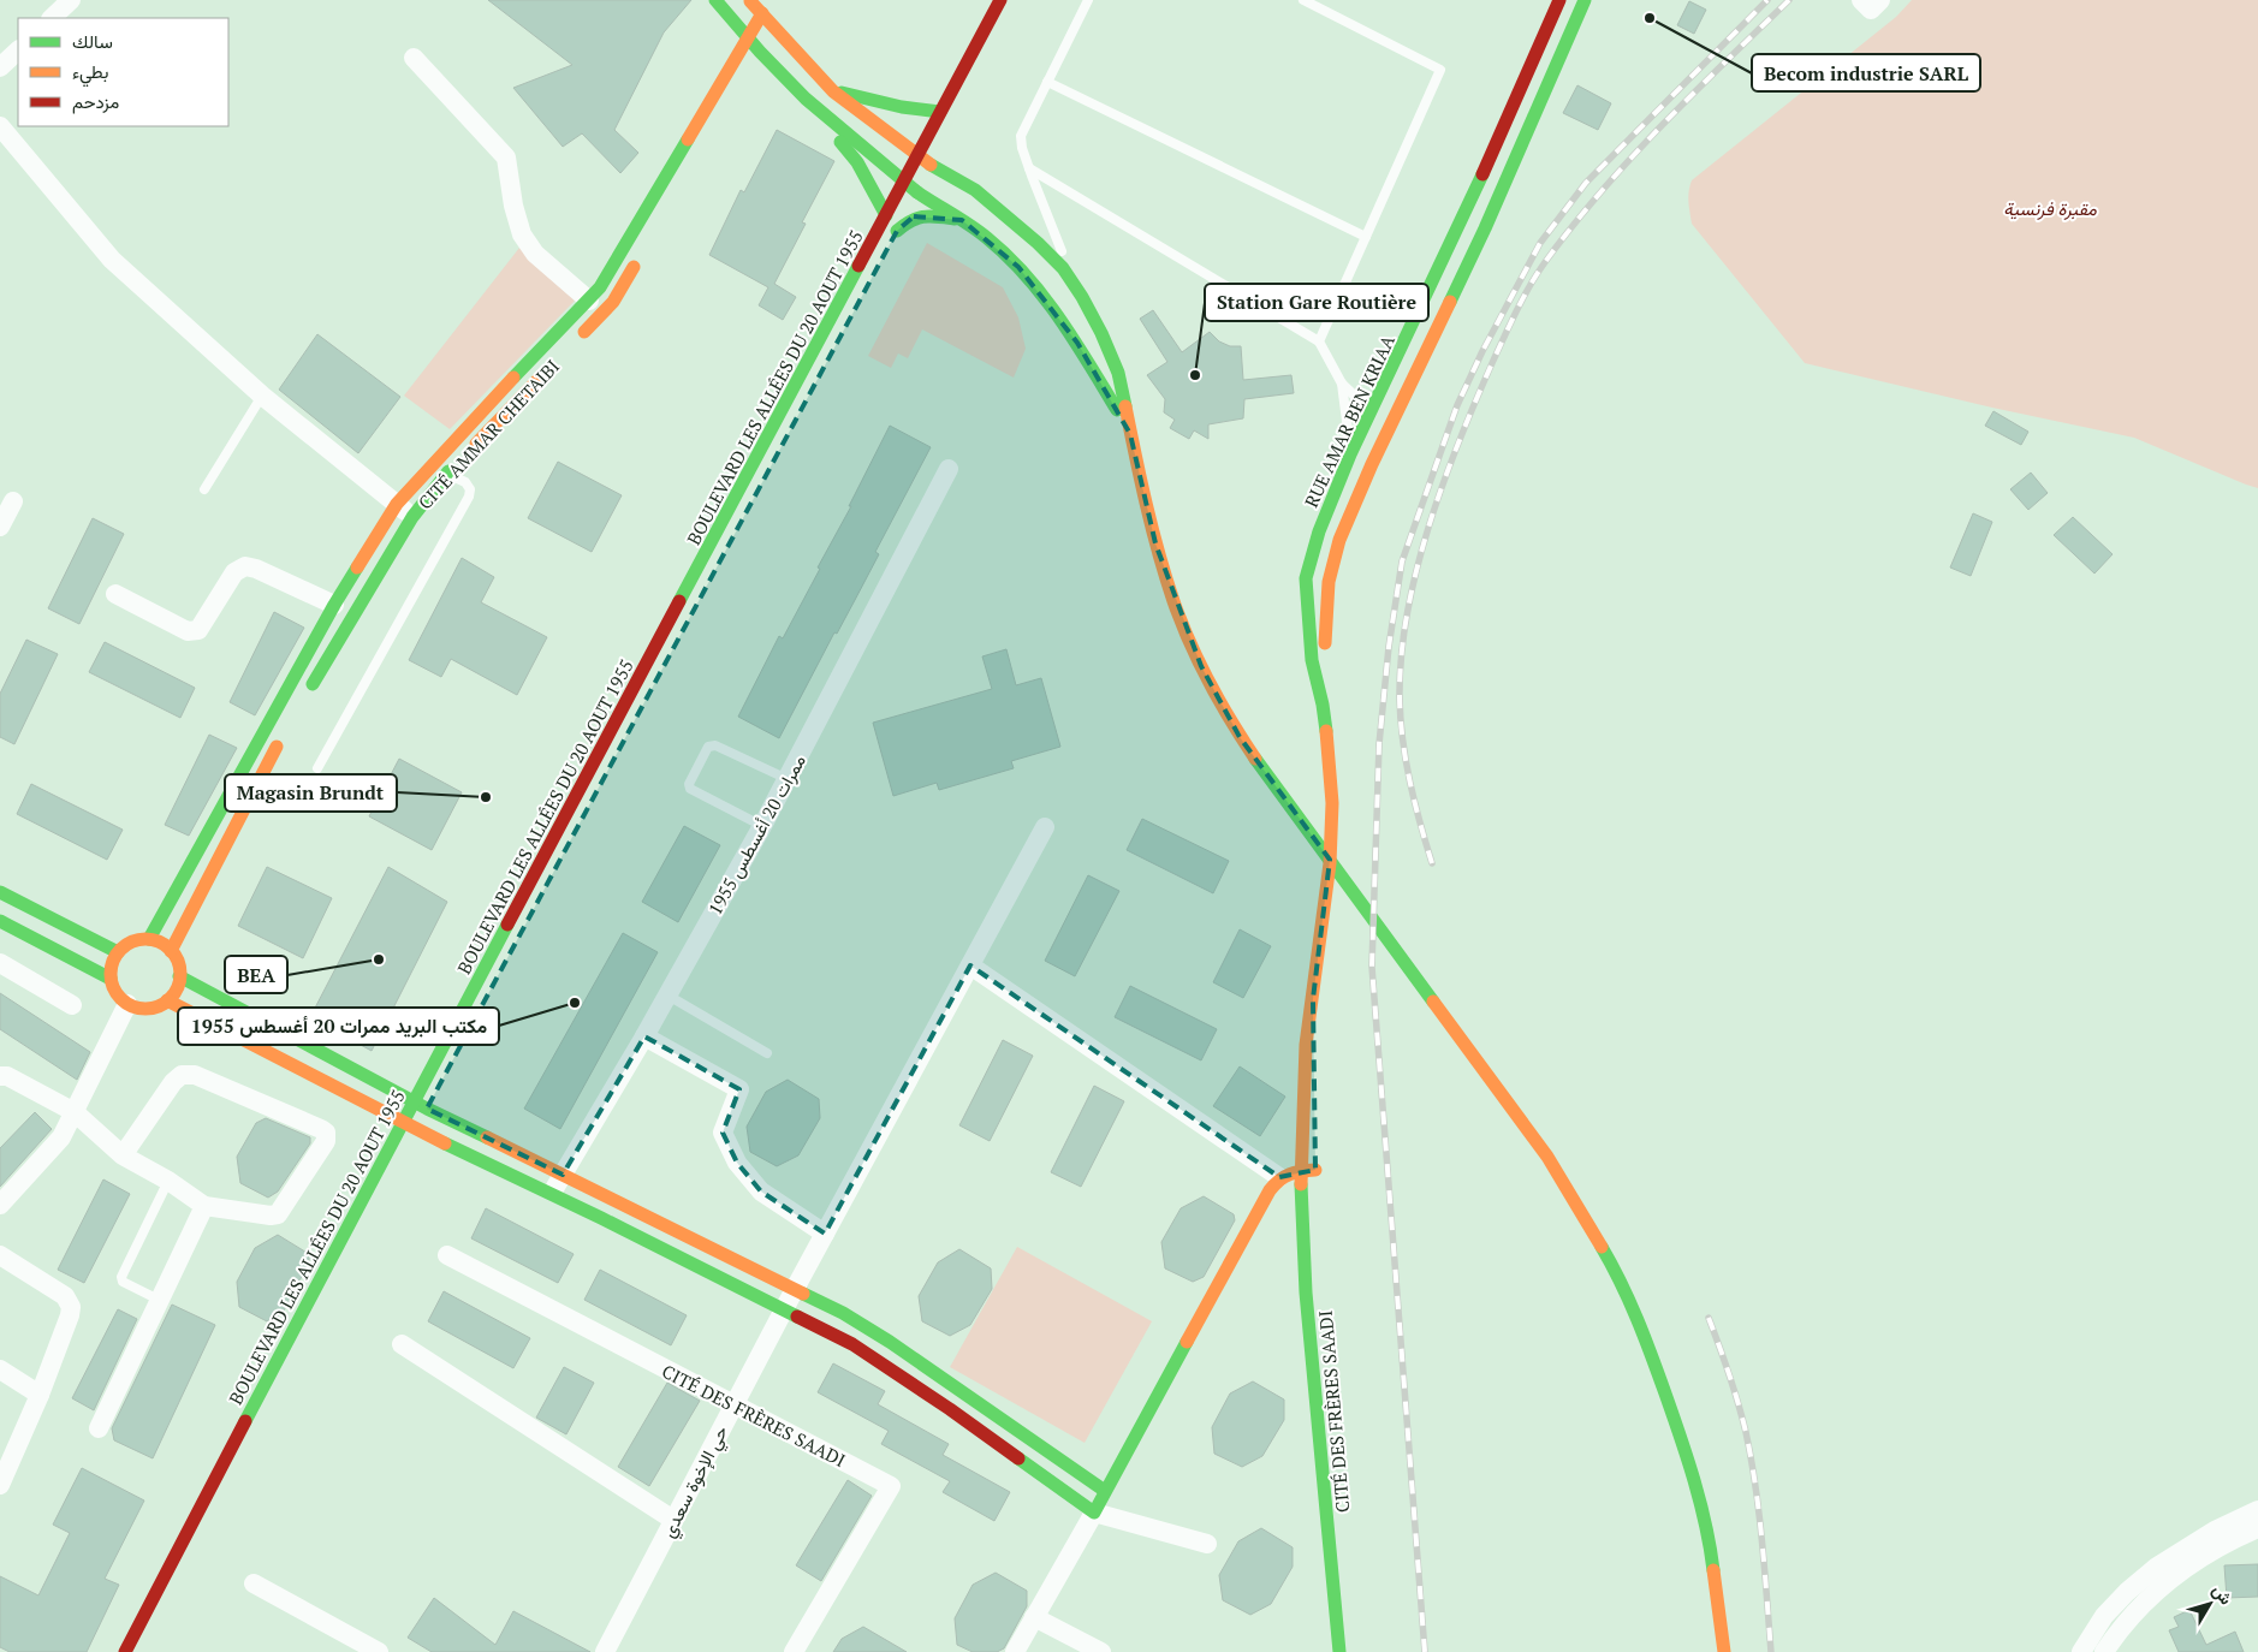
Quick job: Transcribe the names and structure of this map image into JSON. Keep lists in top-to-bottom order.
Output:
{
  "streets": {
    "main road": [
      "BOULEVARD LES ALLÉES DU 20 AOUT 1955",
      "RUE AMAR BEN KRIAA",
      "CITÉ AMMAR CHETAIBI",
      "CITÉ DES FRÈRES SAADI"
    ],
    "street": ["ممرات 20 أغسطس 1955", "حي الإخوة سعدي"]
  },
  "crossings": [
    ["RUE AMAR BEN KRIAA", "CITÉ DES FRÈRES SAADI"],
    ["CITÉ DES FRÈRES SAADI", "حي الإخوة سعدي"]
  ],
  "parks": ["مقبرة فرنسية"],
  "places": [
    "Becom industrie SARL",
    "Station Gare Routière",
    "Magasin Brundt",
    "BEA",
    "مكتب البريد ممرات 20 أغسطس 1955"
  ],
  "legend": ["سالك", "بطيء", "مزدحم"],
  "north": "top right"
}
